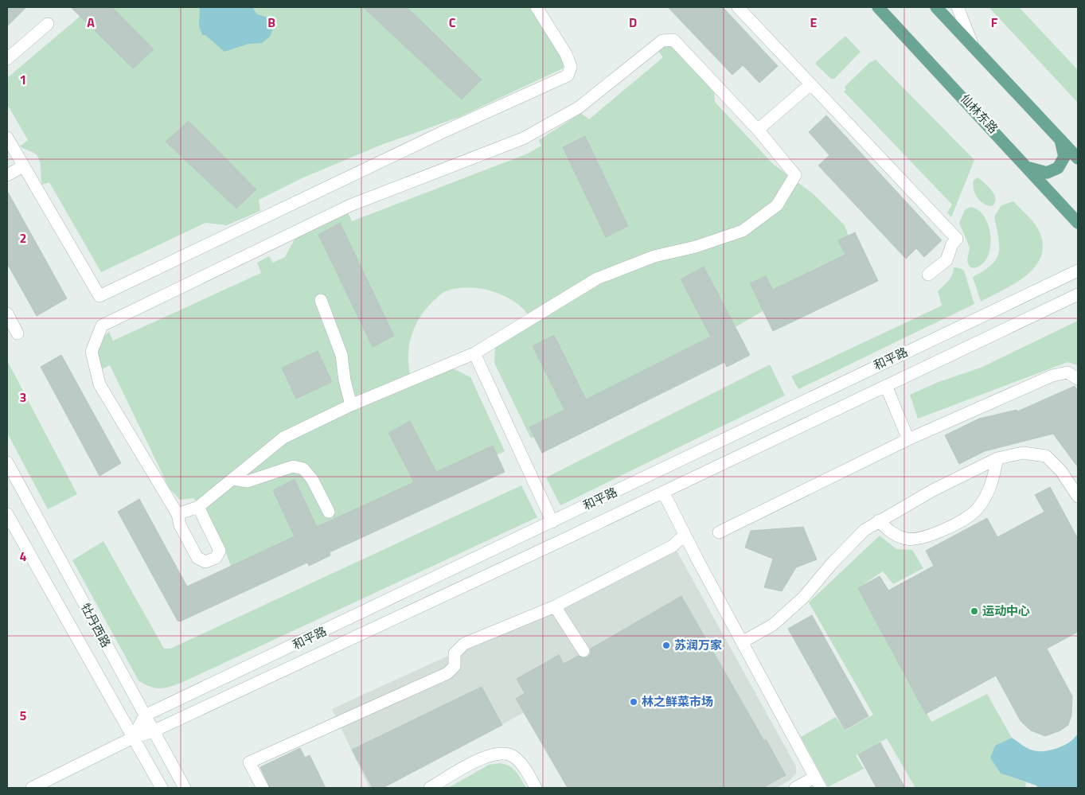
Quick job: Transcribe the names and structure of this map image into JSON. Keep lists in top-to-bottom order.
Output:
{
  "streets": {
    "main road": ["仙林东路"],
    "street": ["和平路", "牡丹西路"]
  },
  "crossings": [
    ["和平路", "牡丹西路"]
  ],
  "places": ["运动中心", "苏润万家", "林之鲜菜市场"],
  "grid": {
    "columns": [
      "A",
      "B",
      "C",
      "D",
      "E",
      "F"
    ],
    "rows": [
      "1",
      "2",
      "3",
      "4",
      "5"
    ]
  }
}
